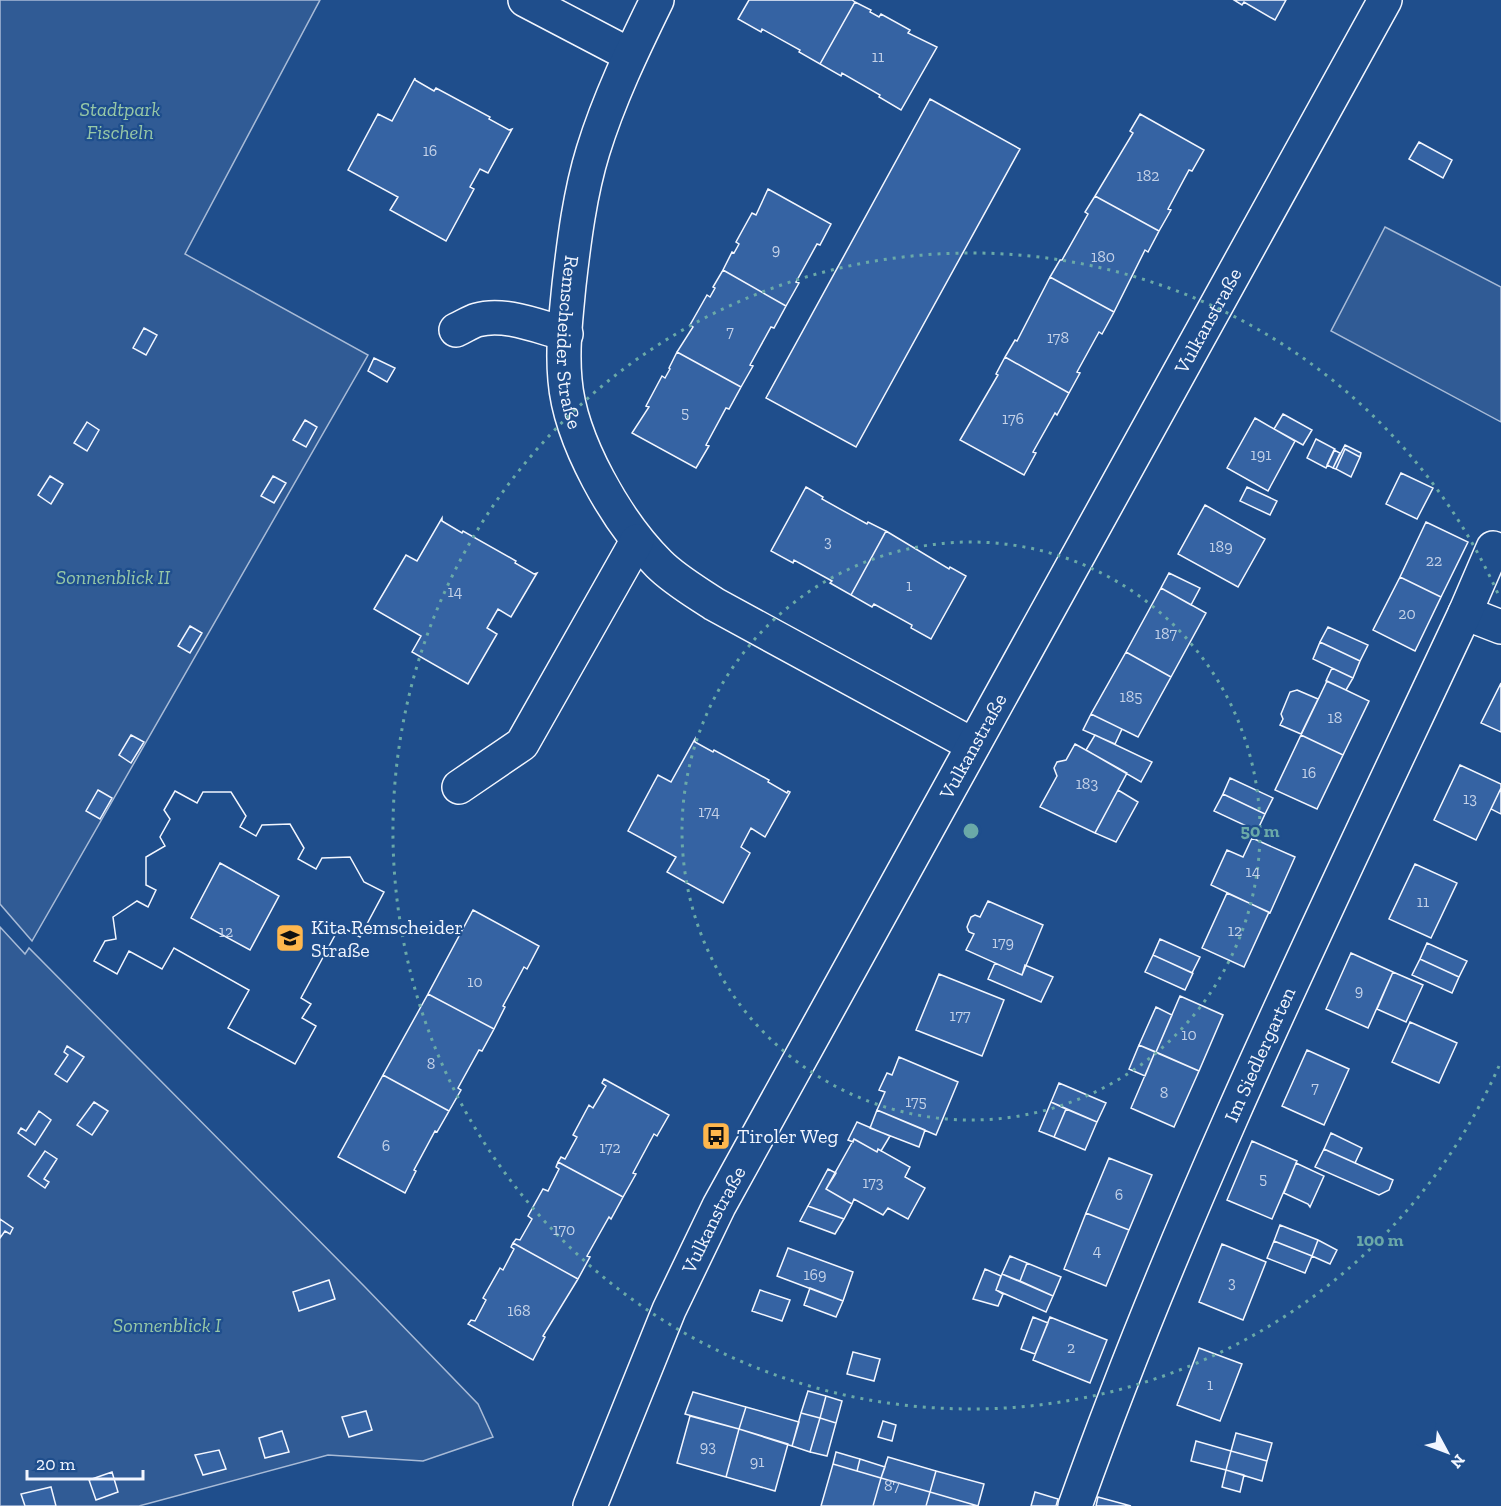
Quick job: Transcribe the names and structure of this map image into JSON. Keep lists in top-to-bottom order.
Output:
{
  "streets": {
    "street": ["Vulkanstraße", "Remscheider Straße", "Im Siedlergarten"]
  },
  "crossings": [
    ["Vulkanstraße", "Remscheider Straße"]
  ],
  "parks": ["Stadtpark Fischeln", "Sonnenblick II", "Sonnenblick I"],
  "places": {
    "school or university": ["Kita Remscheider Straße"],
    "bus stop": ["Tiroler Weg"]
  },
  "house_numbers": [
    "11",
    "16",
    "182",
    "9",
    "180",
    "7",
    "178",
    "5",
    "176",
    "191",
    "3",
    "189",
    "22",
    "1",
    "14",
    "20",
    "187",
    "185",
    "18",
    "16",
    "183",
    "13",
    "174",
    "14",
    "11",
    "12",
    "12",
    "179",
    "10",
    "9",
    "177",
    "10",
    "8",
    "7",
    "8",
    "175",
    "6",
    "172",
    "5",
    "173",
    "6",
    "170",
    "4",
    "169",
    "3",
    "168",
    "2",
    "1",
    "93",
    "91",
    "87"
  ],
  "scale_bar": "20 m",
  "north": "bottom right",
  "rings": ["50 m", "100 m"]
}
